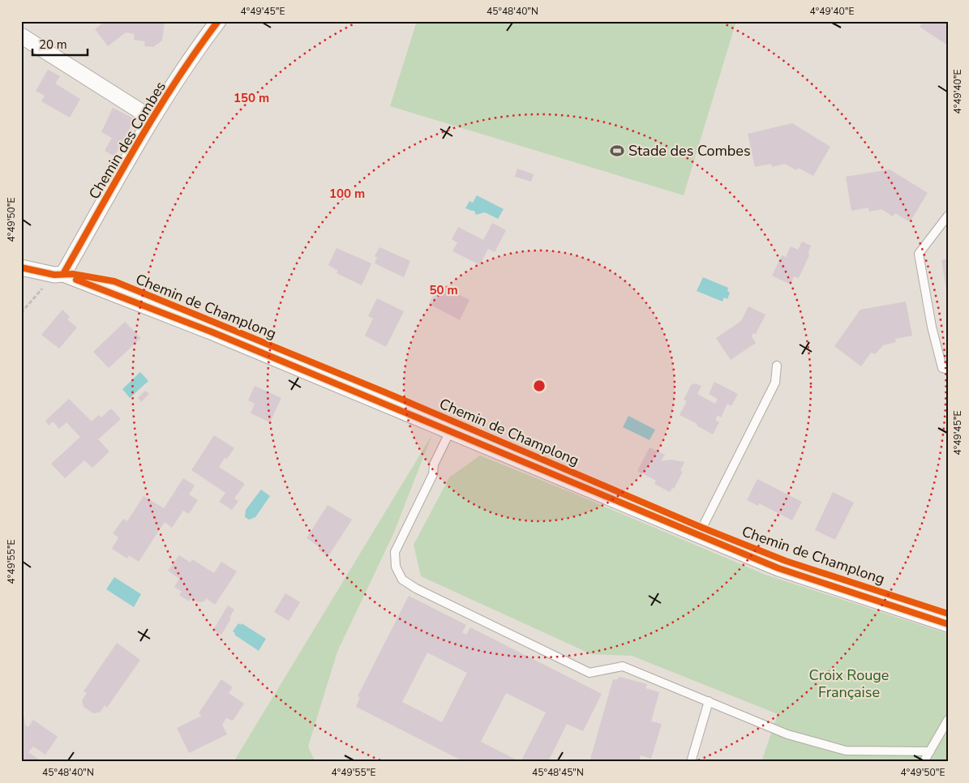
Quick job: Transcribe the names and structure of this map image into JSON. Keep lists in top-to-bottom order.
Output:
{
  "streets": {
    "street": ["Chemin des Combes", "Chemin de Champlong"]
  },
  "crossings": [
    ["Chemin des Combes", "Chemin de Champlong"]
  ],
  "parks": ["Croix Rouge Française"],
  "places": {
    "sports": ["Stade des Combes"]
  },
  "scale_bar": "20 m",
  "coordinates": [
    "4°49'45\"E",
    "45°48'40\"N",
    "4°49'40\"E",
    "4°49'50\"E",
    "4°49'55\"E",
    "45°48'45\"N"
  ],
  "rings": ["150 m", "100 m", "50 m"]
}
